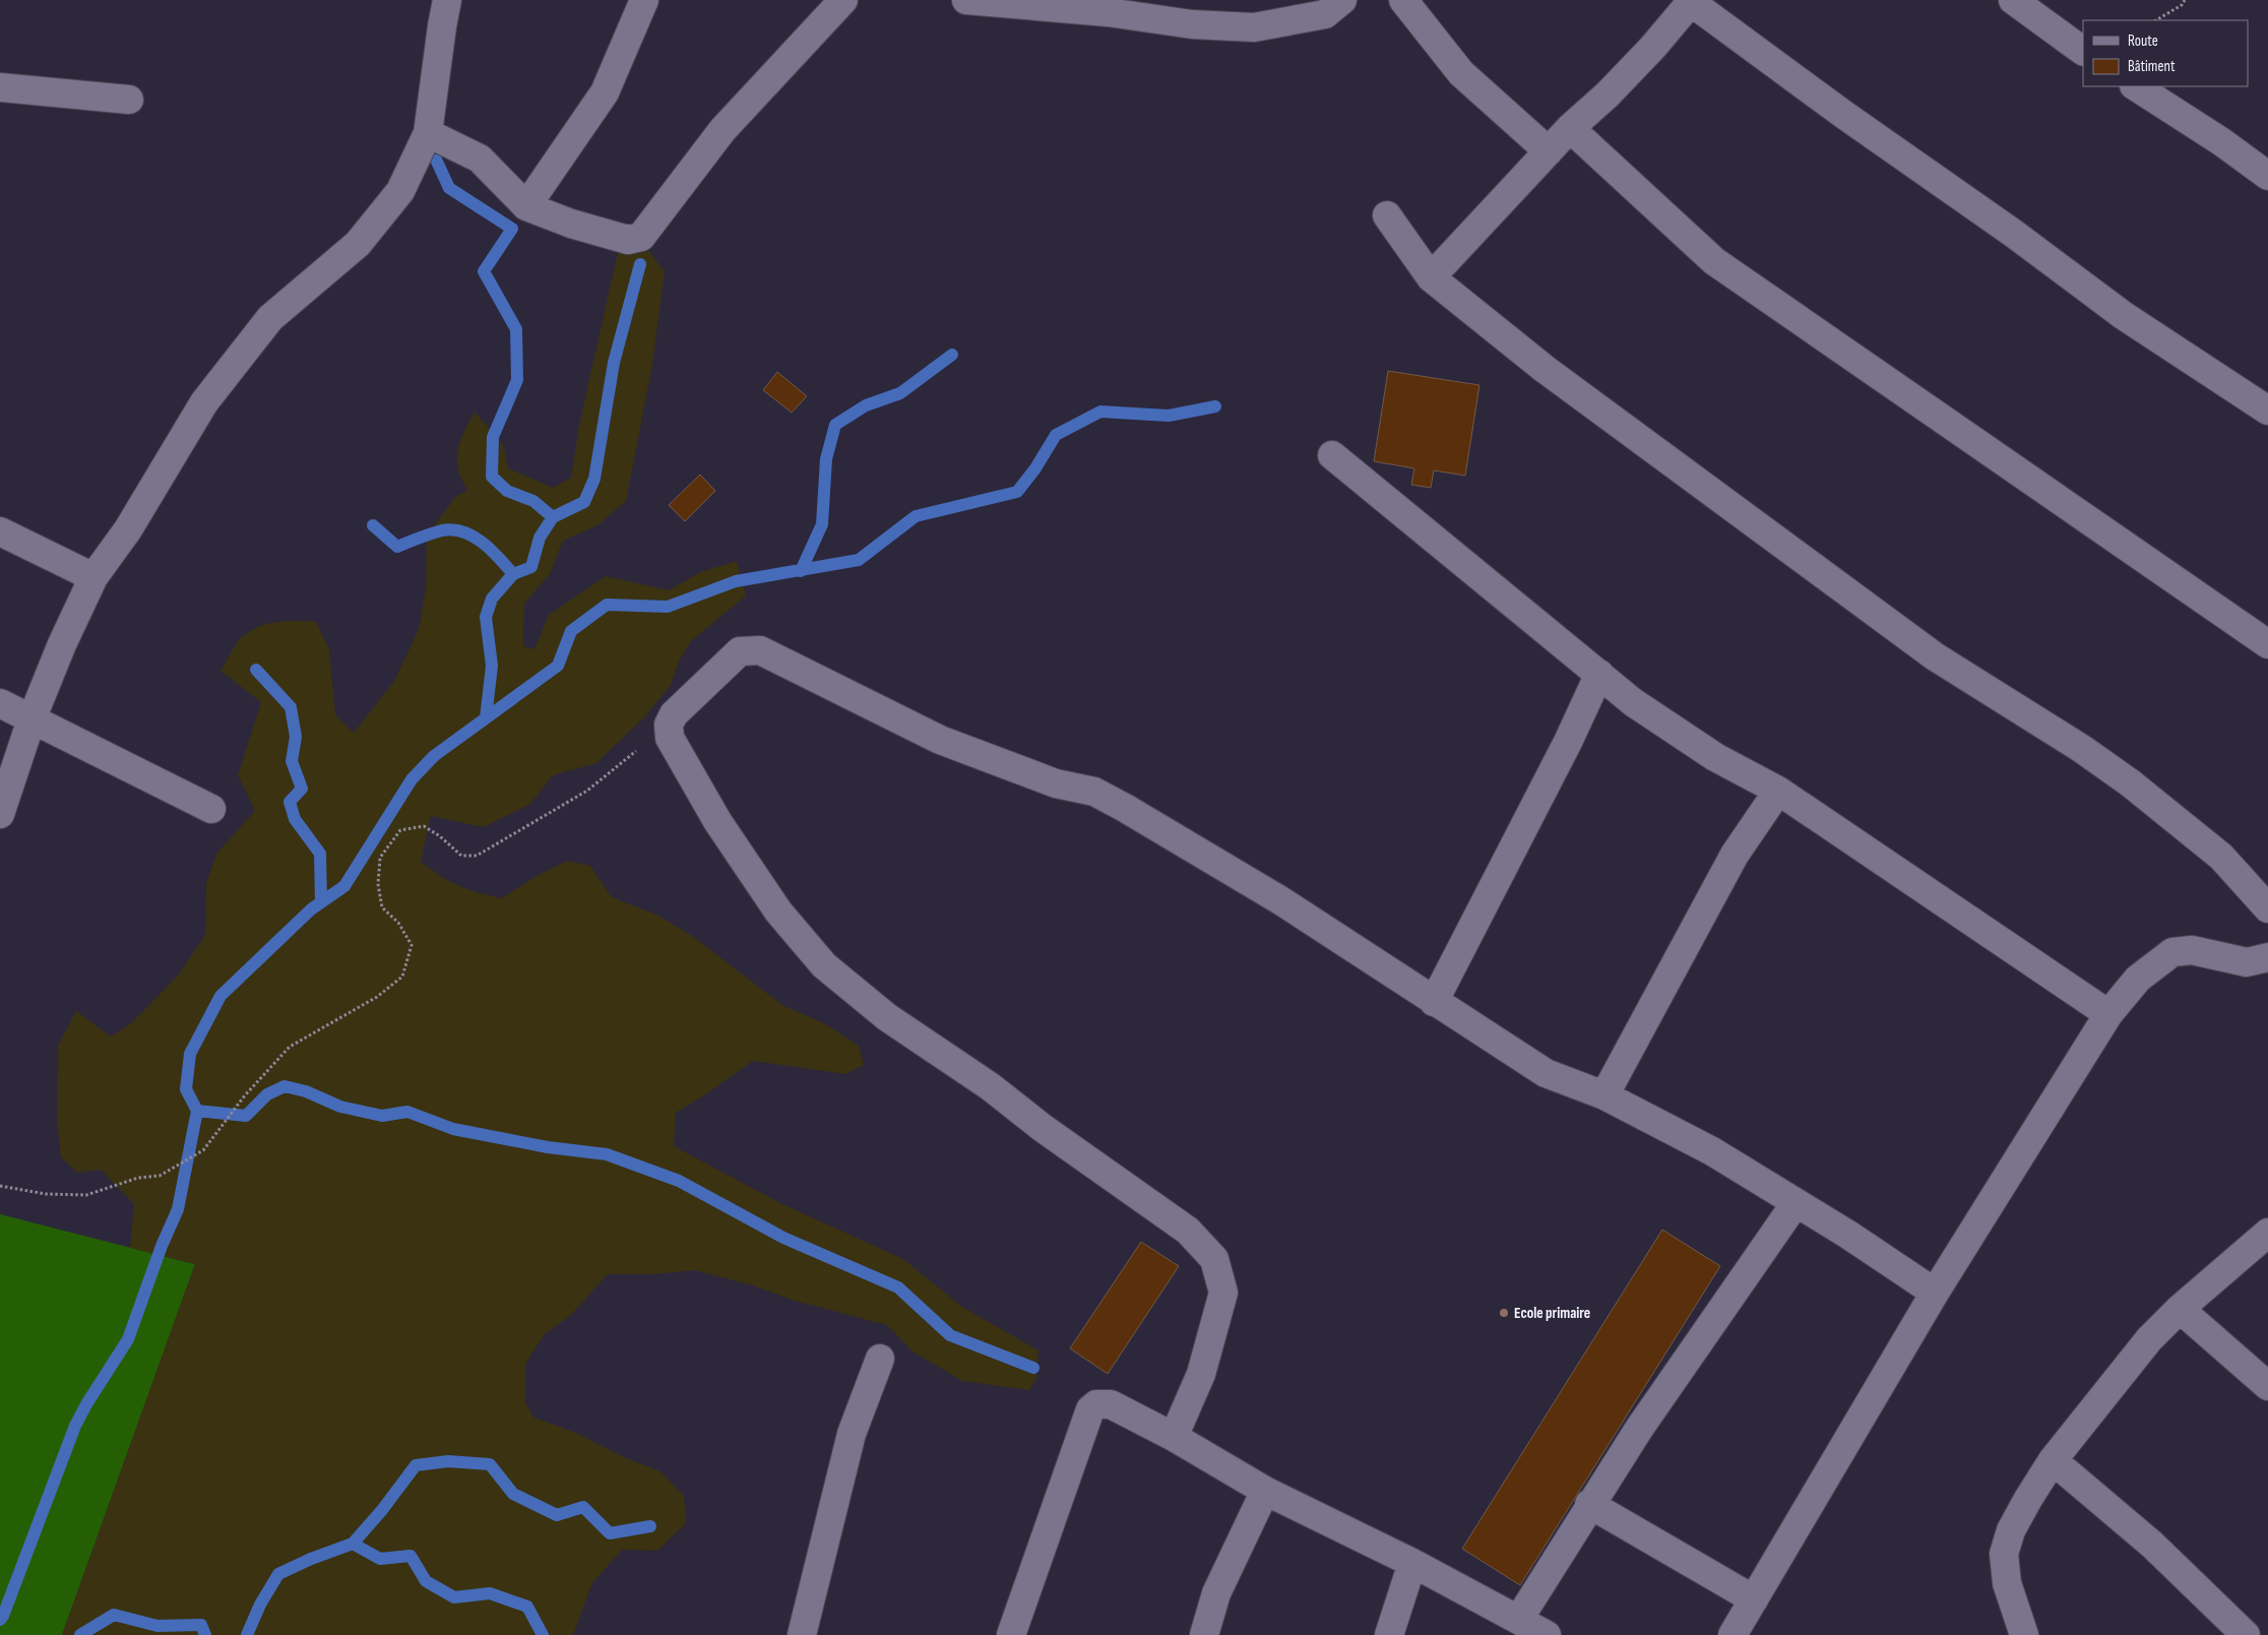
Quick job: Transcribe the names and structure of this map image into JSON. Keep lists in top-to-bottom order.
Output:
{
  "places": ["Ecole primaire"],
  "legend": ["Route", "Bâtiment"]
}
